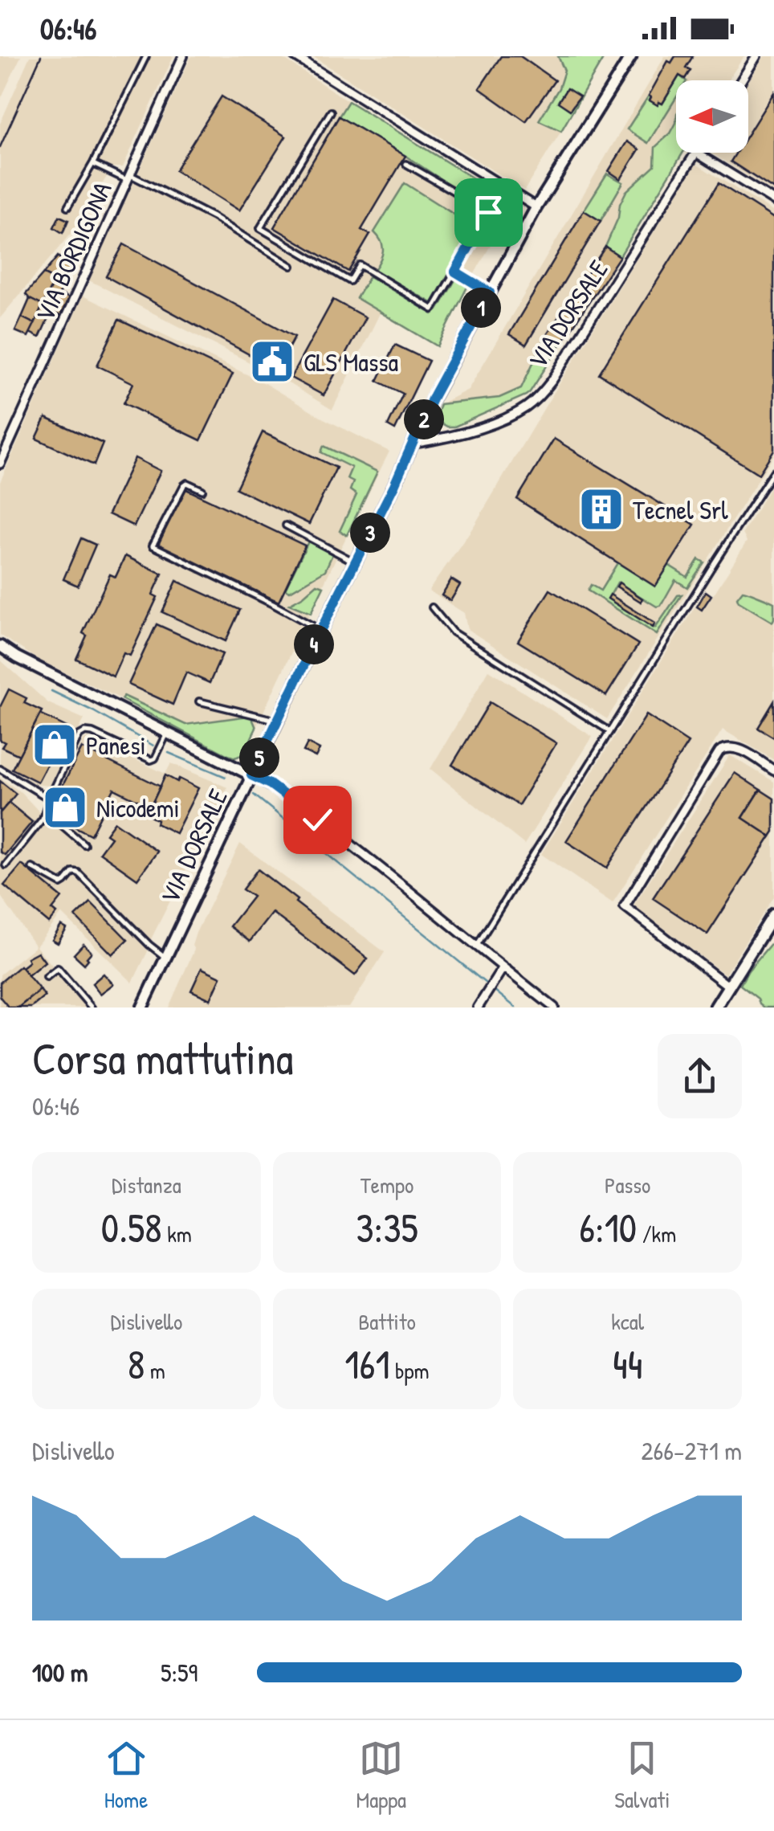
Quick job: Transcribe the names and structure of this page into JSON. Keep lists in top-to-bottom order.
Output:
{
  "streets": {
    "street": ["VIA BORDIGONA", "VIA DORSALE"]
  },
  "places": {
    "public building": ["GLS Massa"],
    "building": ["Tecnel Srl"],
    "shop": ["Panesi", "Nicodemi"]
  },
  "north": "left",
  "page": {
    "status": "06:46",
    "pins": [
      "1",
      "2",
      "3",
      "4",
      "5"
    ],
    "heading": ["Corsa mattutina", "06:46"],
    "stats": [
      ["Distanza", "0.58 km"],
      ["Tempo", "3:35"],
      ["Passo", "6:10 /km"],
      ["Dislivello", "8 m"],
      ["Battito", "161 bpm"],
      ["kcal", "44"]
    ],
    "chart": ["Dislivello", "266–271 m"],
    "list": [
      {
        "name": "100 m",
        "note": "5:59"
      }
    ],
    "tabs": ["Home", "Mappa", "Salvati"]
  }
}
